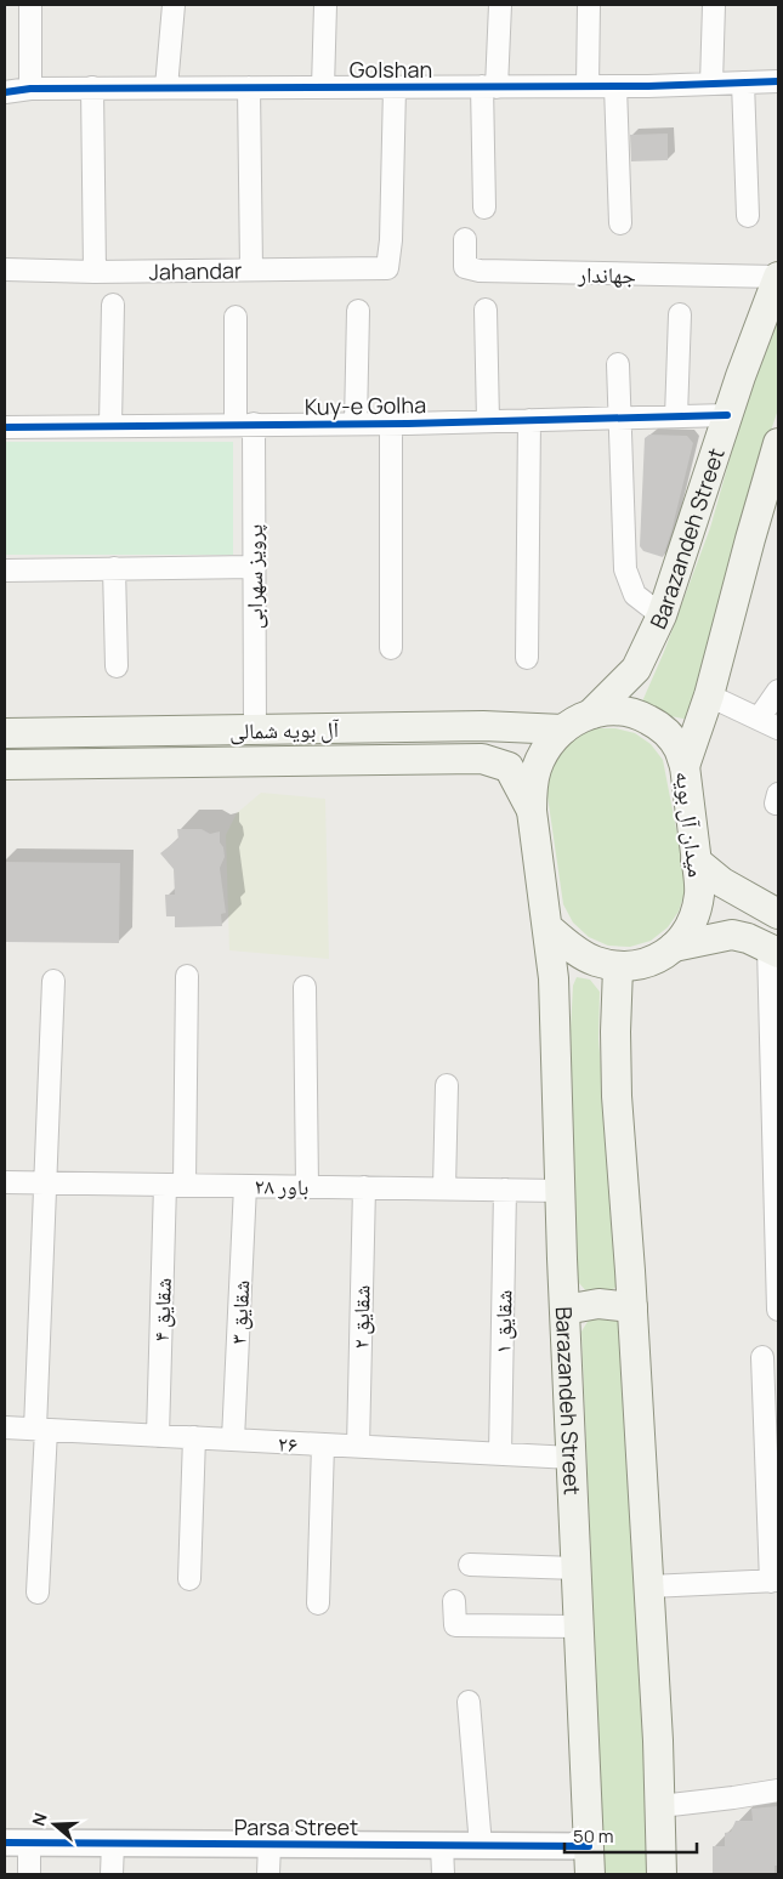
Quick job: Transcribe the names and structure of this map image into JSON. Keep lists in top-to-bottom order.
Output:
{
  "streets": {
    "main road": ["Barazandeh Street", "آل بویه شمالی", "میدان آل بویه"],
    "street": [
      "Golshan",
      "Jahandar",
      "جهاندار",
      "Kuy-e Golha",
      "پرویز سهرابی",
      "باور ۲۸",
      "شقایق ۴",
      "شقایق ۳",
      "شقایق ۲",
      "شقایق ۱",
      "۲۶",
      "Parsa Street"
    ]
  },
  "crossings": [
    ["Golshan", "Jahandar"],
    ["جهاندار", "Barazandeh Street"],
    ["Kuy-e Golha", "Barazandeh Street"],
    ["Kuy-e Golha", "پرویز سهرابی"],
    ["Barazandeh Street", "میدان آل بویه"],
    ["Barazandeh Street", "باور ۲۸"],
    ["Barazandeh Street", "۲۶"],
    ["Barazandeh Street", "Parsa Street"],
    ["پرویز سهرابی", "آل بویه شمالی"],
    ["آل بویه شمالی", "میدان آل بویه"],
    ["باور ۲۸", "شقایق ۴"],
    ["باور ۲۸", "شقایق ۳"],
    ["باور ۲۸", "شقایق ۲"],
    ["باور ۲۸", "شقایق ۱"],
    ["شقایق ۴", "۲۶"],
    ["شقایق ۳", "۲۶"],
    ["شقایق ۲", "۲۶"],
    ["شقایق ۱", "۲۶"]
  ],
  "scale_bar": "50 m",
  "north": "left"
}
